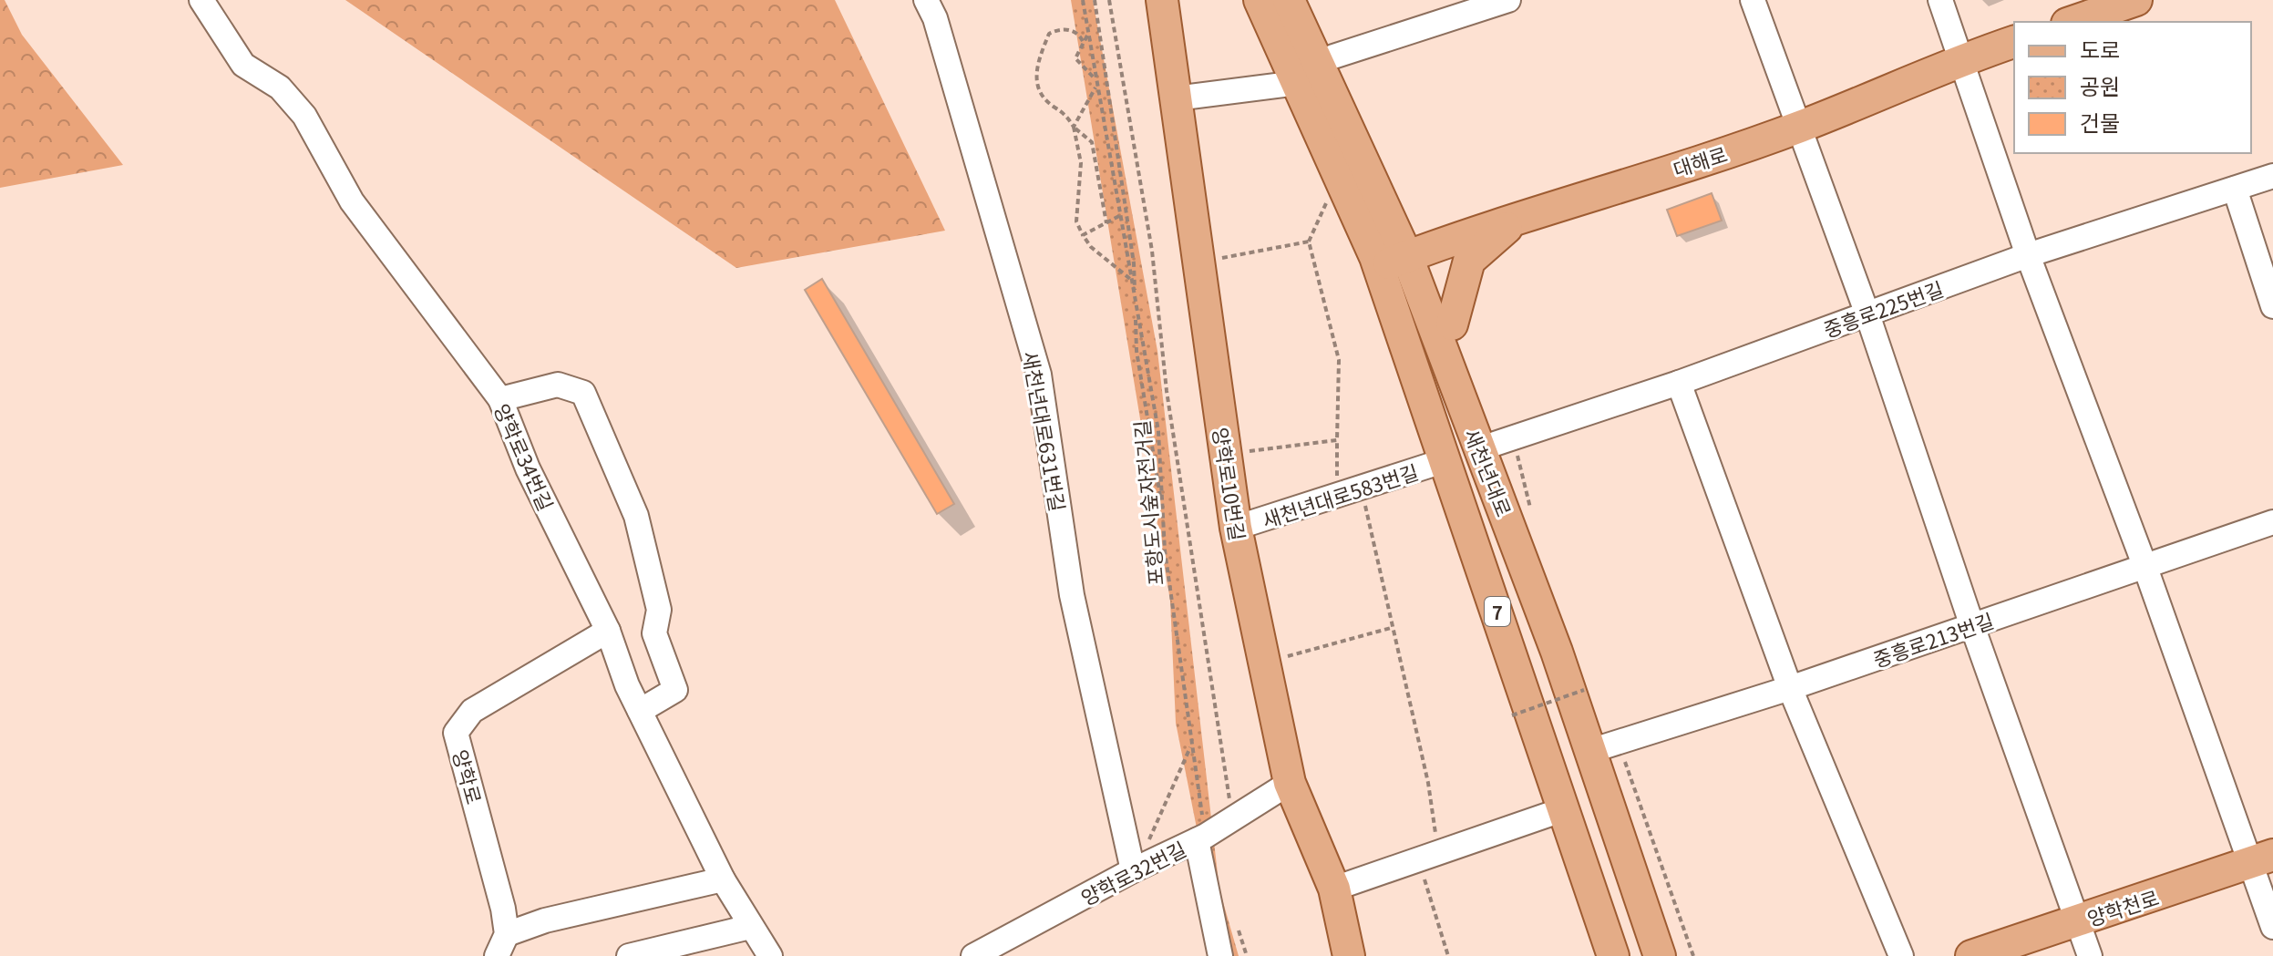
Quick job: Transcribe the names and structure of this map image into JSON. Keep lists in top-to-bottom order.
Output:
{
  "streets": {
    "main road": [
      "대해로",
      "새천년대로",
      "양학로10번길",
      "7",
      "양학천로"
    ],
    "street": [
      "중흥로225번길",
      "새천년대로631번길",
      "양학로34번길",
      "새천년대로583번길",
      "중흥로213번길",
      "양학로",
      "양학로32번길"
    ],
    "path": ["포항도시숲자전거길"]
  },
  "crossings": [
    ["대해로", "새천년대로"],
    ["새천년대로631번길", "양학로32번길"],
    ["양학로34번길", "양학로"],
    ["새천년대로", "새천년대로583번길"],
    ["새천년대로", "중흥로213번길"],
    ["양학로10번길", "새천년대로583번길"],
    ["양학로10번길", "양학로32번길"],
    ["포항도시숲자전거길", "양학로32번길"]
  ],
  "legend": ["도로", "공원", "건물"]
}
